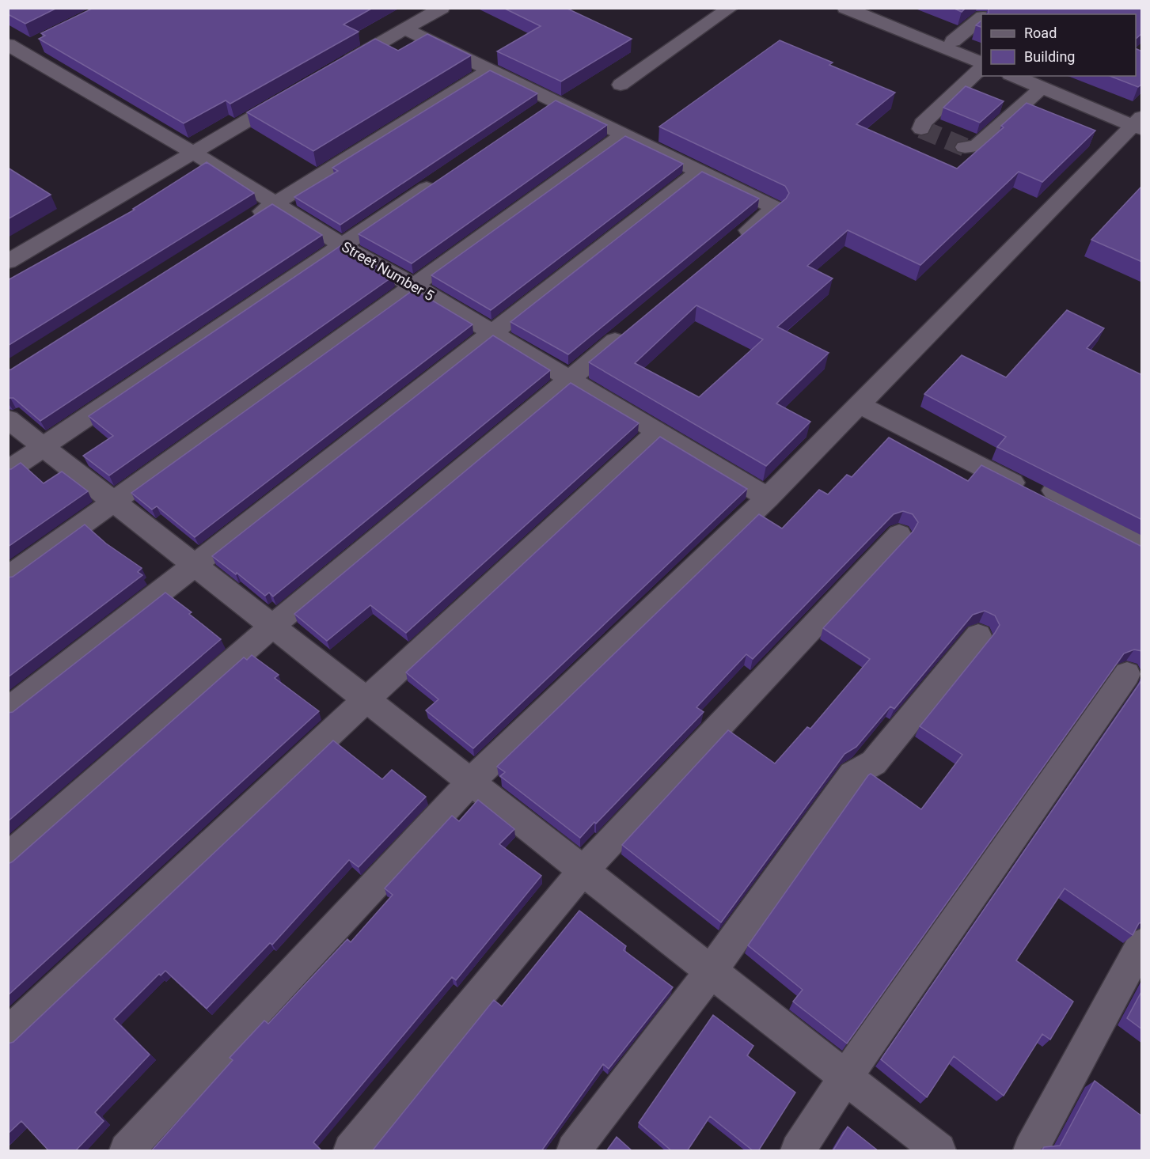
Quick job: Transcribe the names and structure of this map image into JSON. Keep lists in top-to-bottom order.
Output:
{
  "streets": {
    "street": ["Street Number 5"]
  },
  "legend": ["Road", "Building"]
}
